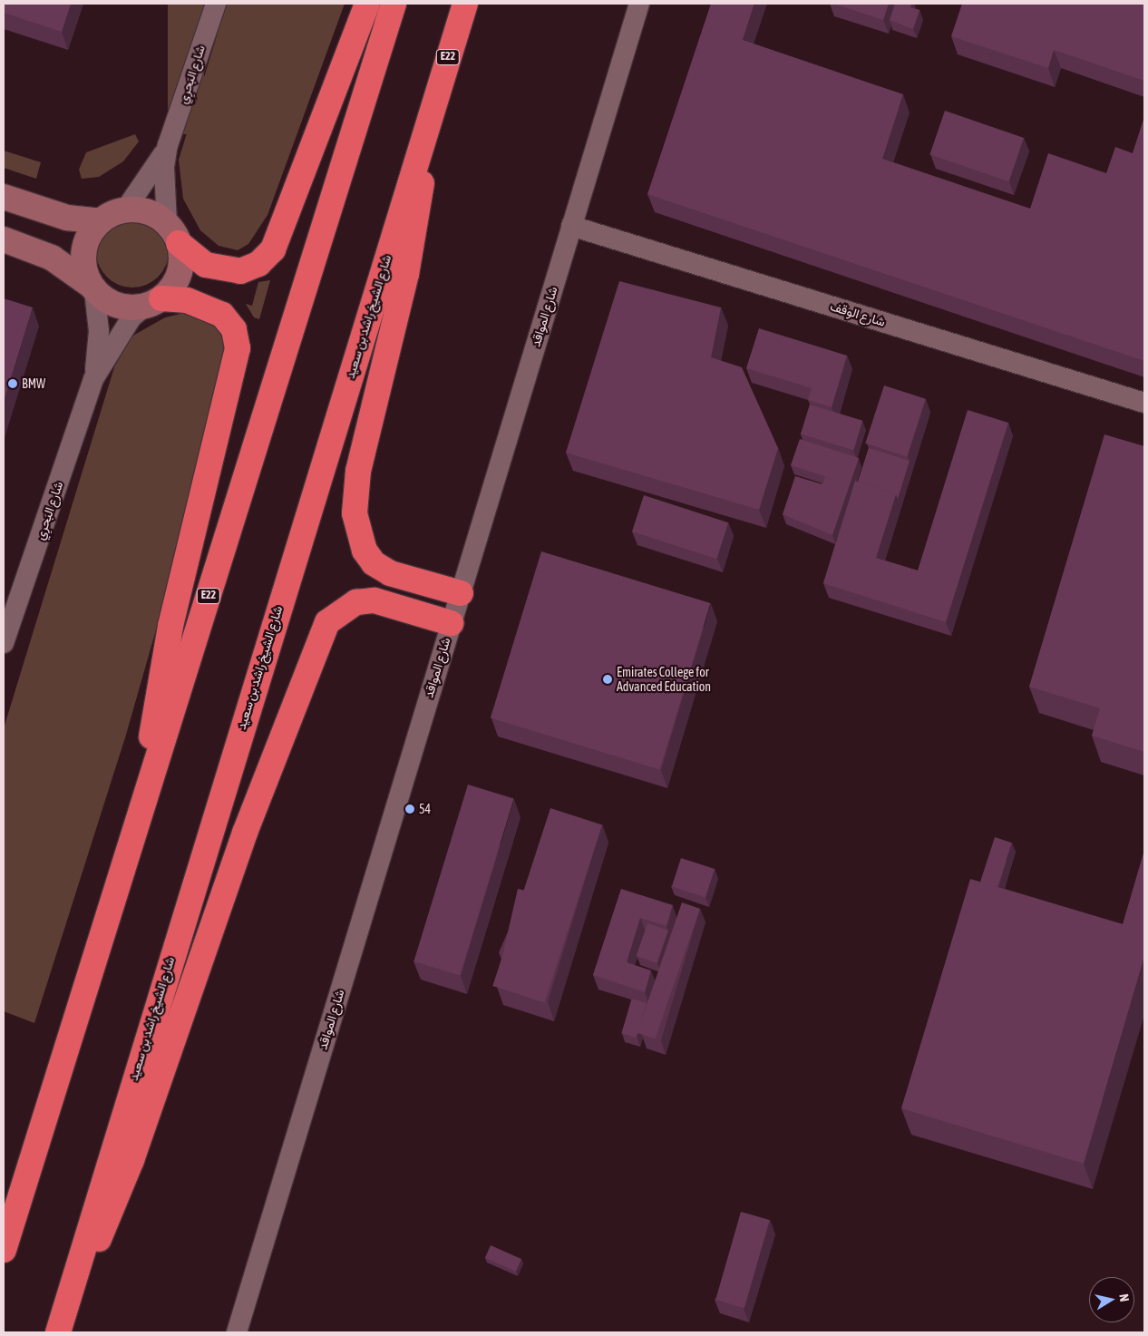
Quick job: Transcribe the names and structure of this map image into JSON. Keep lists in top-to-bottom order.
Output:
{
  "streets": {
    "highway": ["E22", "شارع الشيخ راشد بن سعيد"],
    "street": ["شارع البَحرِي", "شارع الوقف", "شارع المواقد"]
  },
  "crossings": [
    ["شارع الوقف", "شارع المواقد"]
  ],
  "places": ["BMW", "Emirates College for Advanced Education", "54"],
  "north": "right"
}
